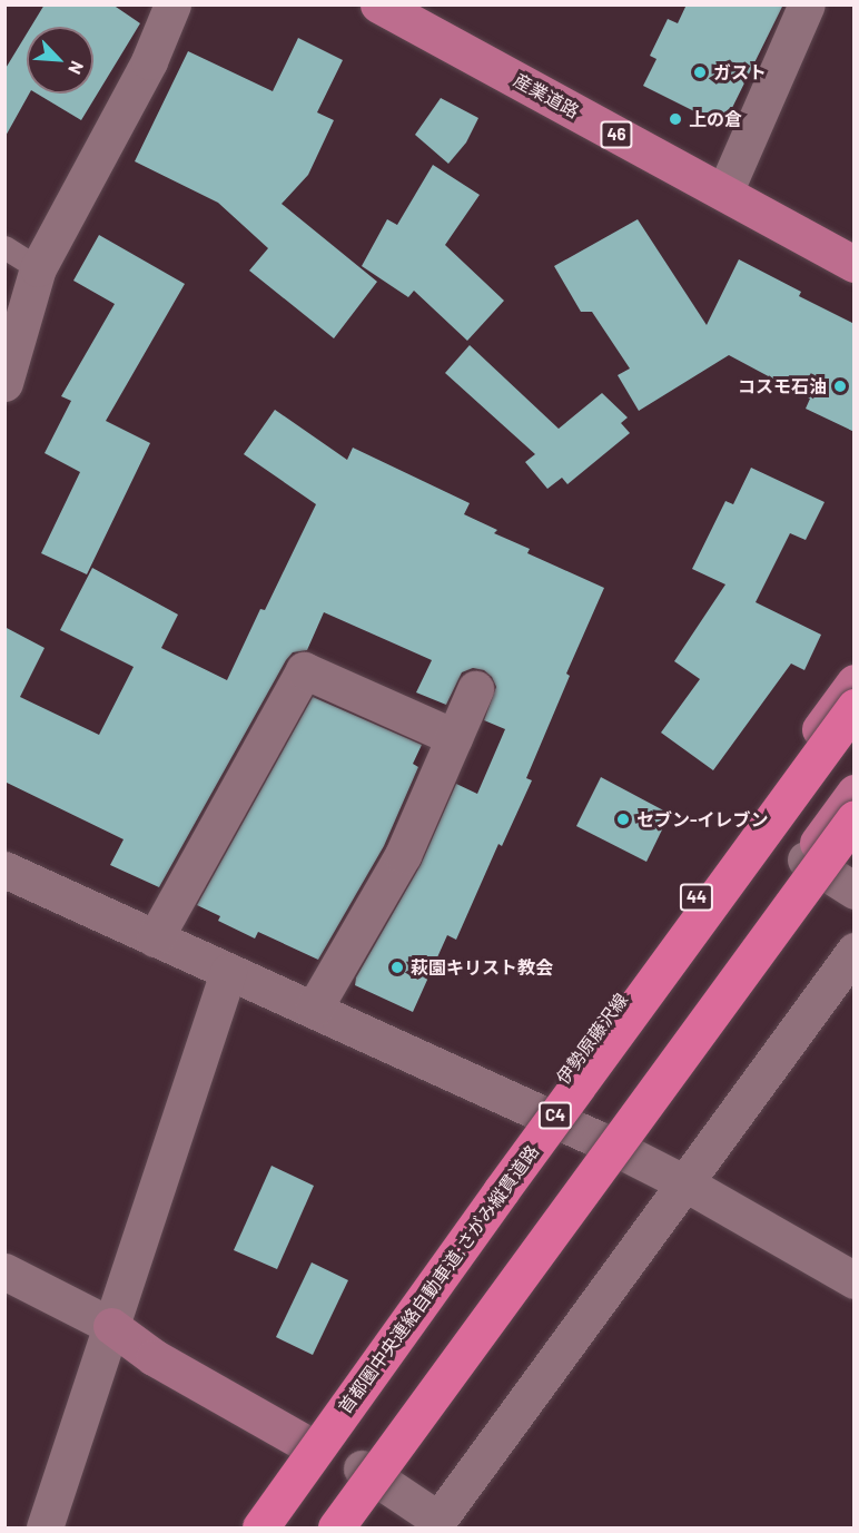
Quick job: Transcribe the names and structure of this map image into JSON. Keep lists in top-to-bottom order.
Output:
{
  "streets": {
    "highway": ["C4", "首都圏中央連絡自動車道;さがみ縦貫道路"],
    "main road": [
      "産業道路",
      "46",
      "44",
      "伊勢原藤沢線"
    ]
  },
  "places": [
    "ガスト",
    "上の倉",
    "コスモ石油",
    "セブン-イレブン",
    "萩園キリスト教会"
  ],
  "north": "bottom right"
}
